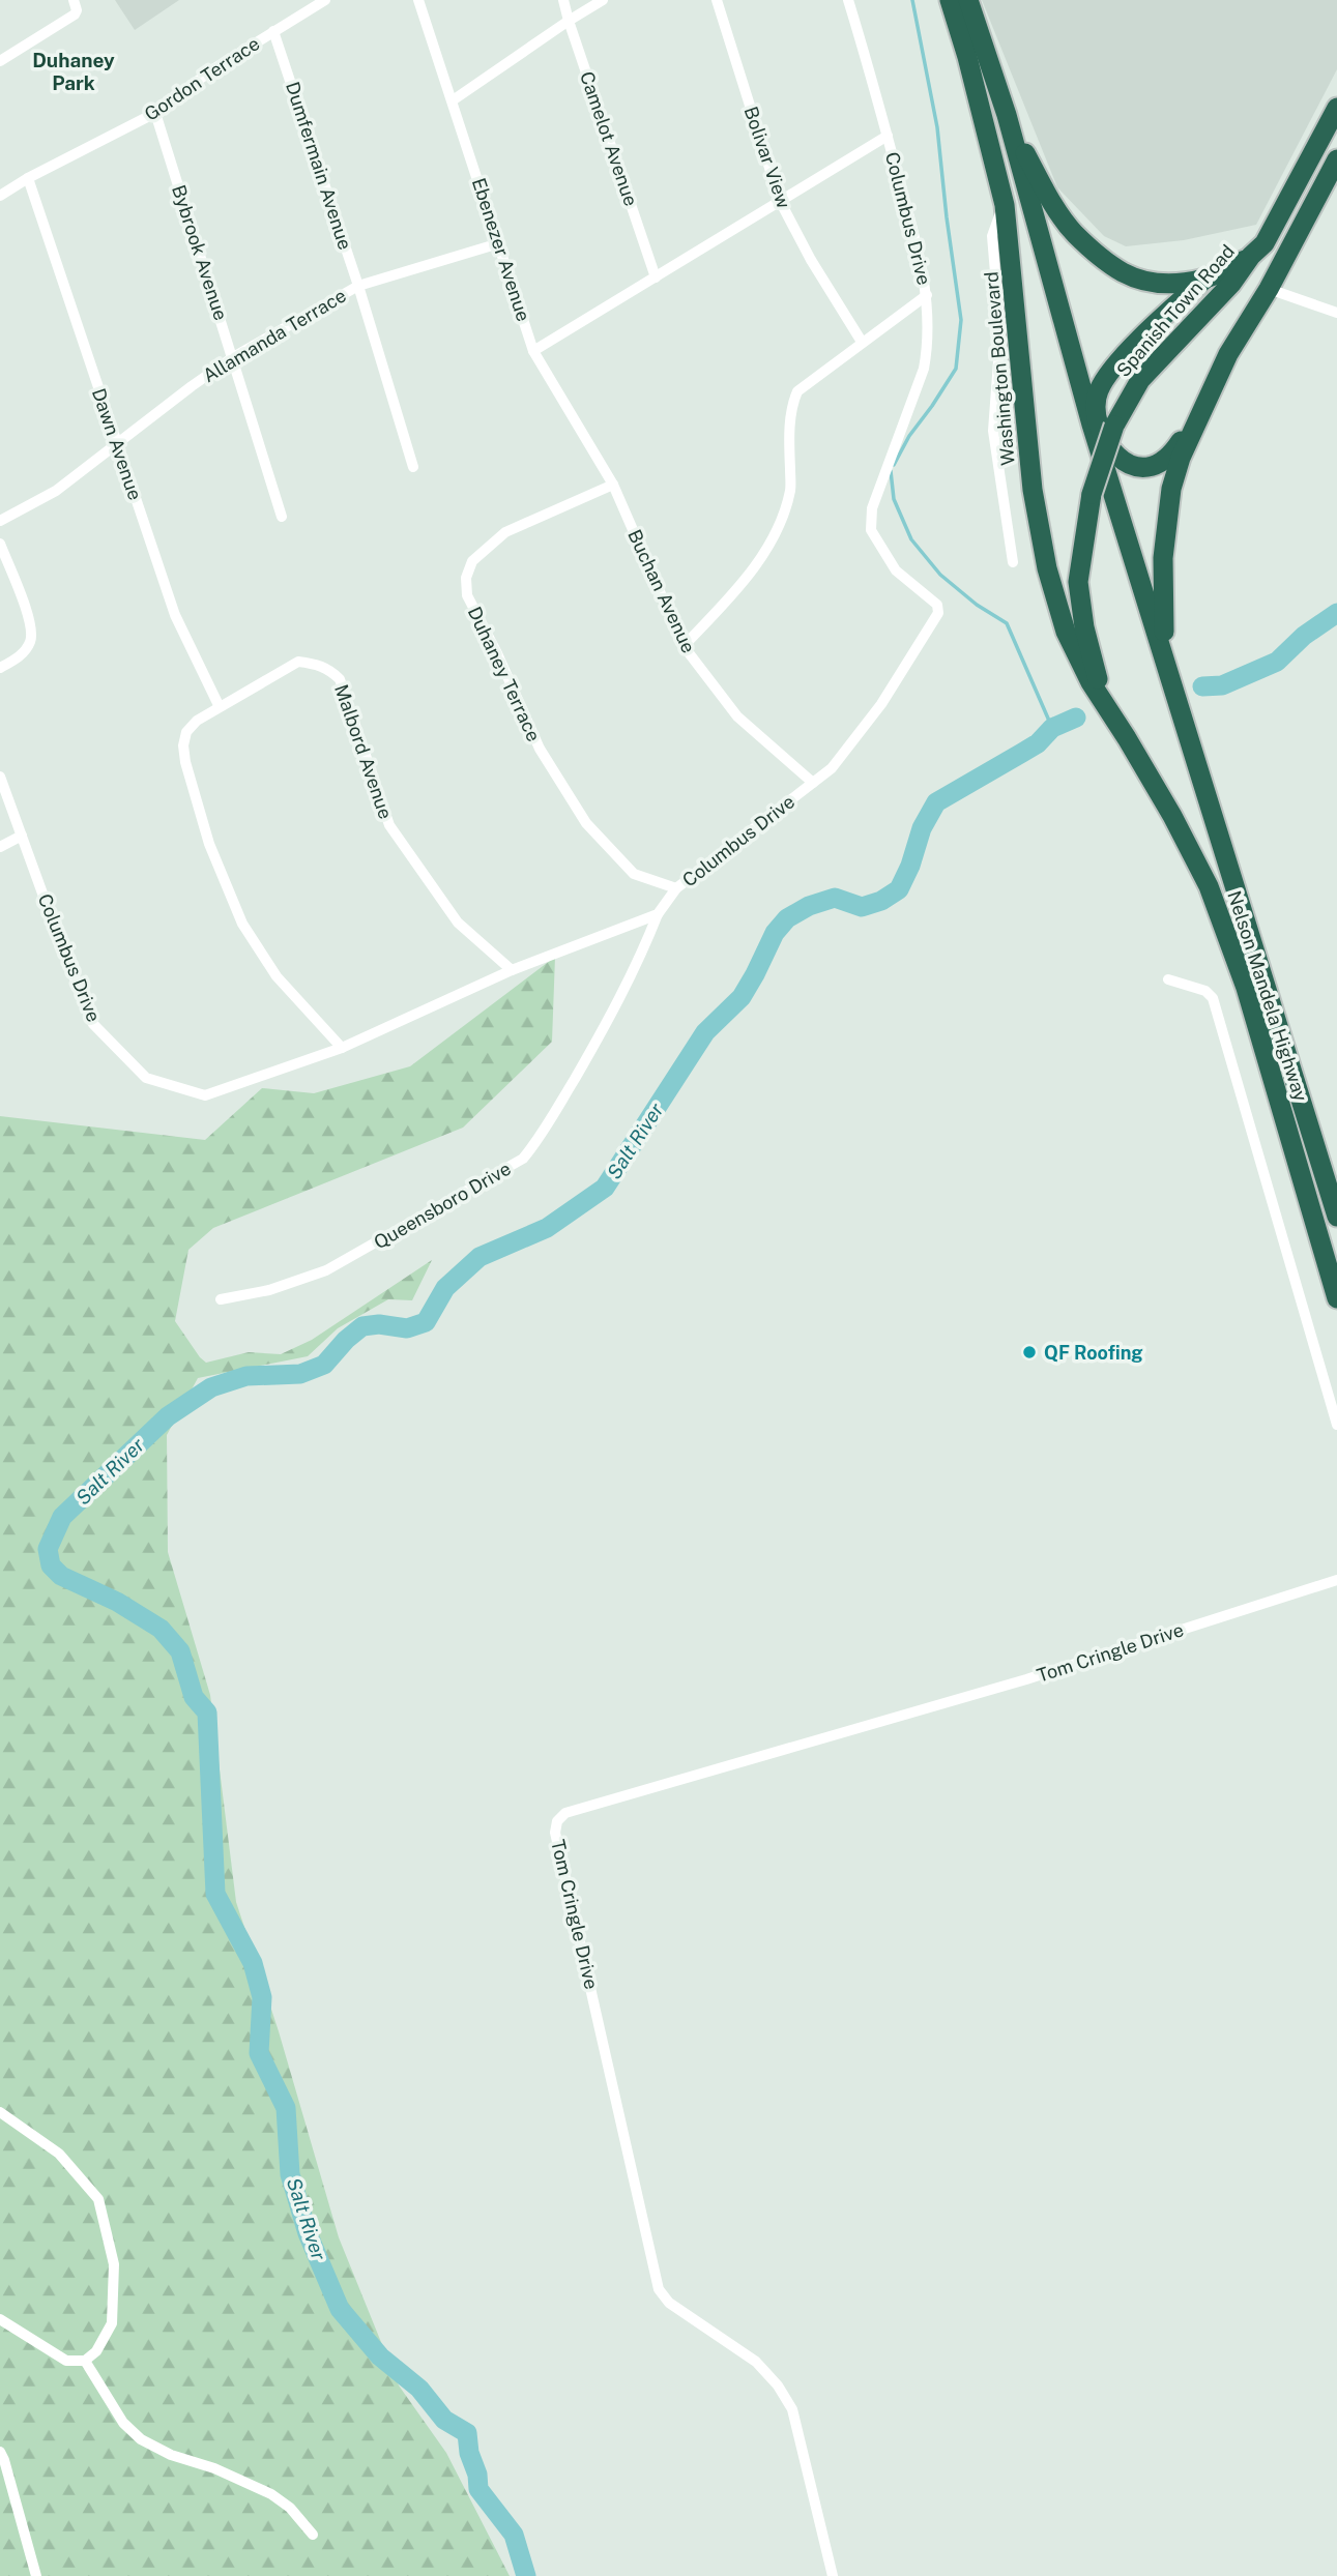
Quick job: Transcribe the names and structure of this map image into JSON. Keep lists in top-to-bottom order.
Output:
{
  "streets": {
    "highway": ["Spanish Town Road", "Washington Boulevard", "Nelson Mandela Highway"],
    "street": [
      "Gordon Terrace",
      "Camelot Avenue",
      "Bolivar View",
      "Dumfermain Avenue",
      "Columbus Drive",
      "Ebenezer Avenue",
      "Bybrook Avenue",
      "Allamanda Terrace",
      "Dawn Avenue",
      "Buchan Avenue",
      "Duhaney Terrace",
      "Malbord Avenue",
      "Queensboro Drive",
      "Tom Cringle Drive"
    ]
  },
  "crossings": [
    ["Gordon Terrace", "Dumfermain Avenue"],
    ["Gordon Terrace", "Bybrook Avenue"],
    ["Gordon Terrace", "Dawn Avenue"],
    ["Camelot Avenue", "Columbus Drive"],
    ["Bolivar View", "Columbus Drive"],
    ["Dumfermain Avenue", "Allamanda Terrace"],
    ["Columbus Drive", "Ebenezer Avenue"],
    ["Columbus Drive", "Buchan Avenue"],
    ["Columbus Drive", "Duhaney Terrace"],
    ["Columbus Drive", "Malbord Avenue"],
    ["Columbus Drive", "Queensboro Drive"],
    ["Ebenezer Avenue", "Allamanda Terrace"],
    ["Ebenezer Avenue", "Buchan Avenue"],
    ["Ebenezer Avenue", "Duhaney Terrace"],
    ["Bybrook Avenue", "Allamanda Terrace"],
    ["Spanish Town Road", "Washington Boulevard"],
    ["Spanish Town Road", "Nelson Mandela Highway"],
    ["Allamanda Terrace", "Dawn Avenue"],
    ["Washington Boulevard", "Nelson Mandela Highway"],
    ["Dawn Avenue", "Malbord Avenue"],
    ["Buchan Avenue", "Duhaney Terrace"]
  ],
  "districts": ["Duhaney Park"],
  "water": ["Salt River"],
  "places": ["QF Roofing"]
}
